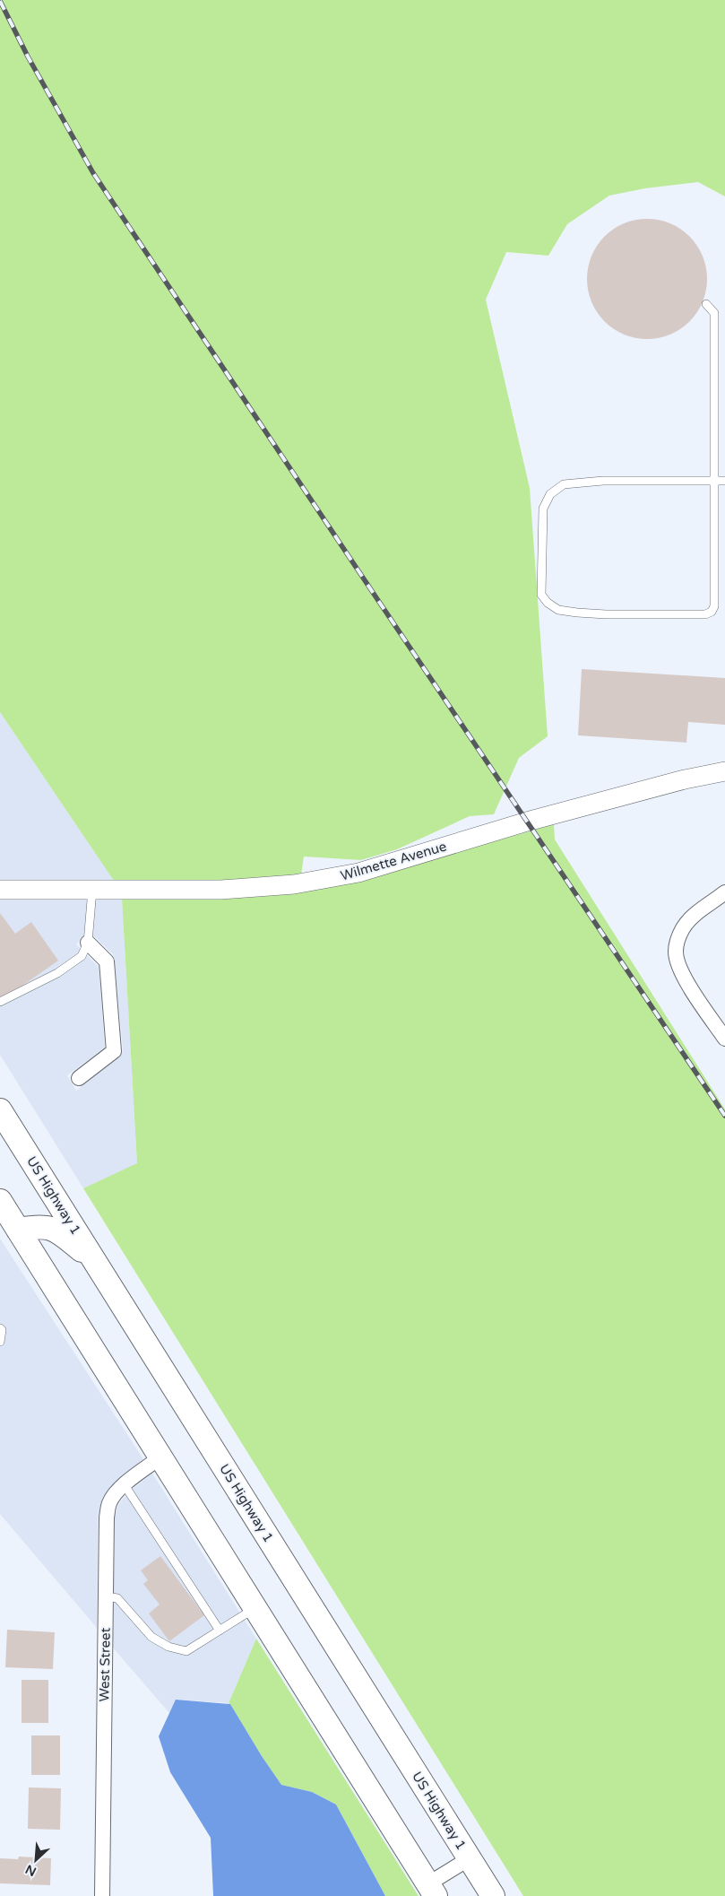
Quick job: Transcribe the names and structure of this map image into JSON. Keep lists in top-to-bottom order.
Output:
{
  "streets": {
    "main road": ["US Highway 1"],
    "street": ["Wilmette Avenue", "West Street"]
  },
  "north": "bottom left"
}
